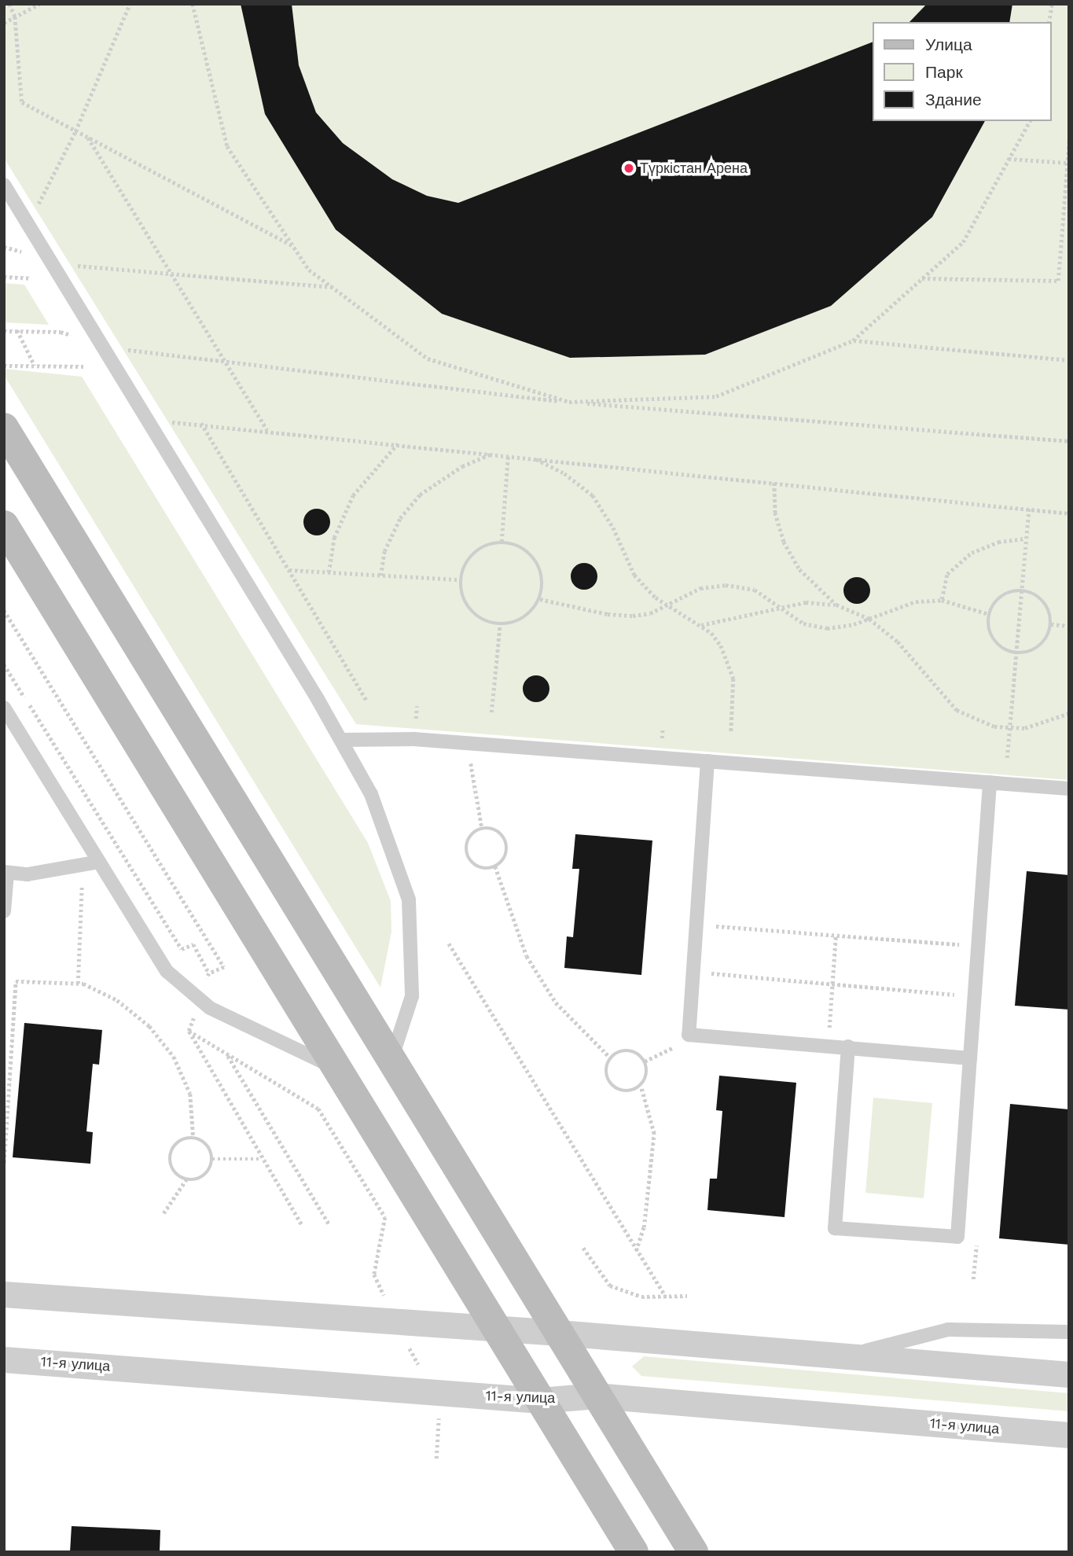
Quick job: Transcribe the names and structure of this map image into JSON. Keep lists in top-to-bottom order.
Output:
{
  "streets": {
    "street": ["11-я улица"]
  },
  "places": ["Түркістан Арена"],
  "legend": ["Улица", "Парк", "Здание"]
}
